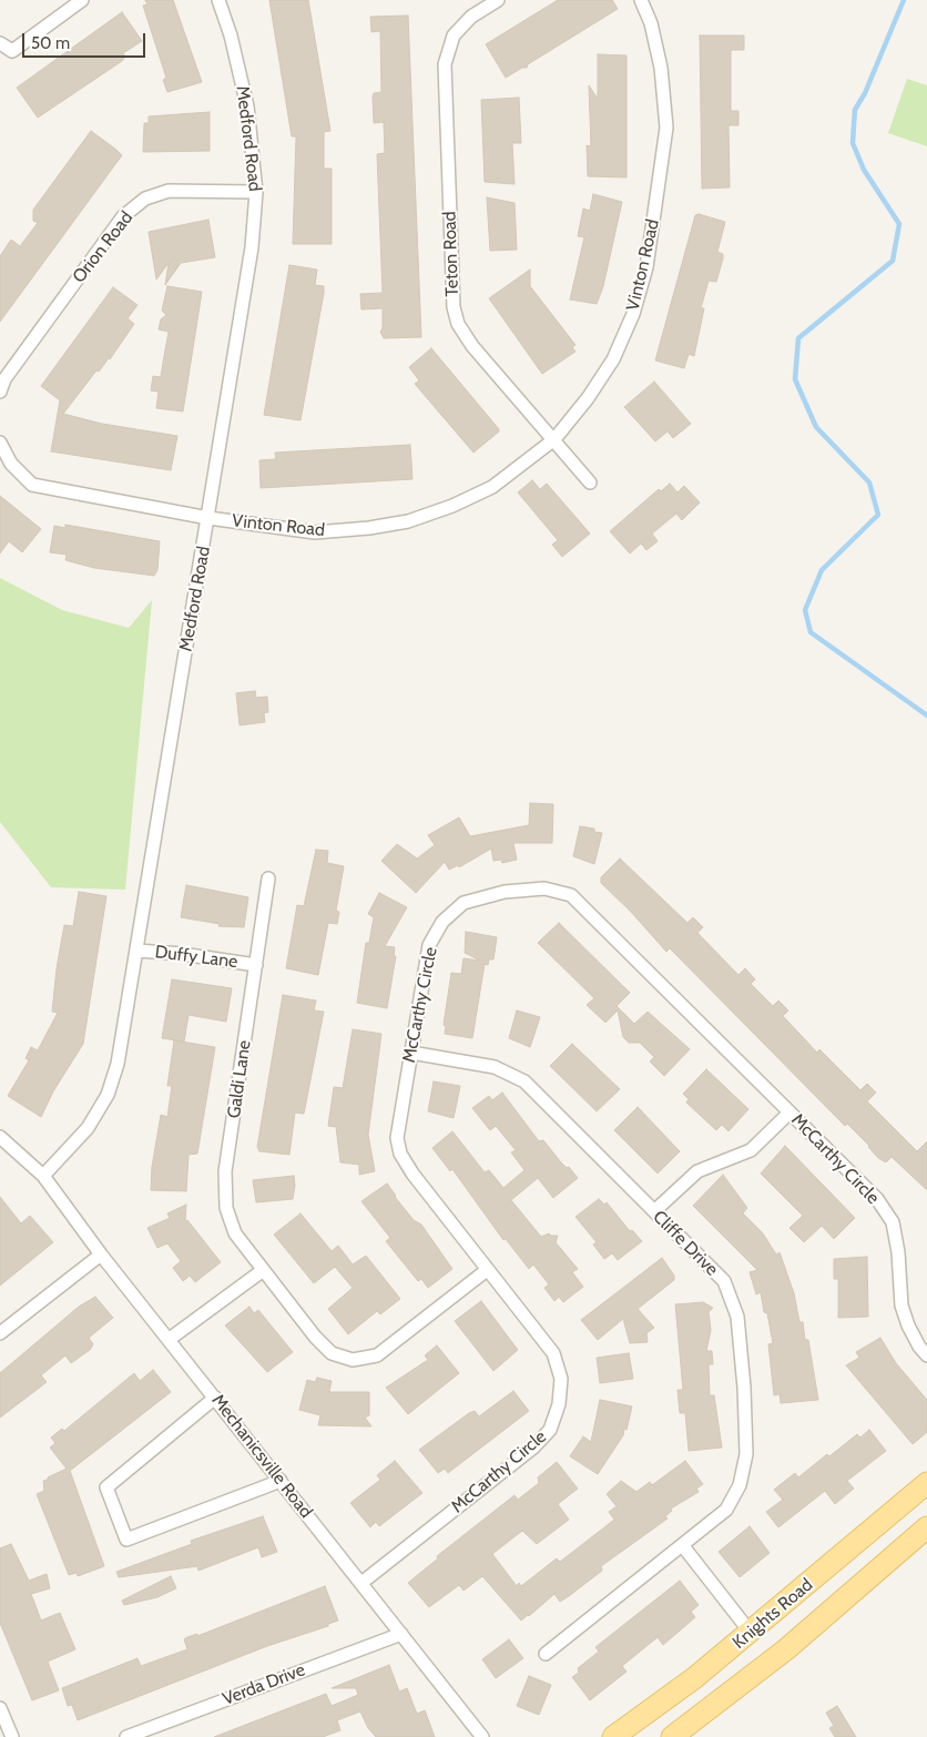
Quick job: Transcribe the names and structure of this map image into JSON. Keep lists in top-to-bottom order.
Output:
{
  "streets": {
    "main road": ["Knights Road"],
    "street": [
      "Medford Road",
      "Orion Road",
      "Teton Road",
      "Vinton Road",
      "Duffy Lane",
      "McCarthy Circle",
      "Galdi Lane",
      "Cliffe Drive",
      "Mechanicsville Road",
      "Verda Drive"
    ]
  },
  "crossings": [
    ["Medford Road", "Orion Road"],
    ["Medford Road", "Vinton Road"],
    ["Medford Road", "Duffy Lane"],
    ["Medford Road", "Mechanicsville Road"],
    ["Teton Road", "Vinton Road"],
    ["Duffy Lane", "Galdi Lane"],
    ["McCarthy Circle", "Galdi Lane"],
    ["McCarthy Circle", "Cliffe Drive"],
    ["McCarthy Circle", "Mechanicsville Road"],
    ["Mechanicsville Road", "Verda Drive"]
  ],
  "scale_bar": "50 m"
}
